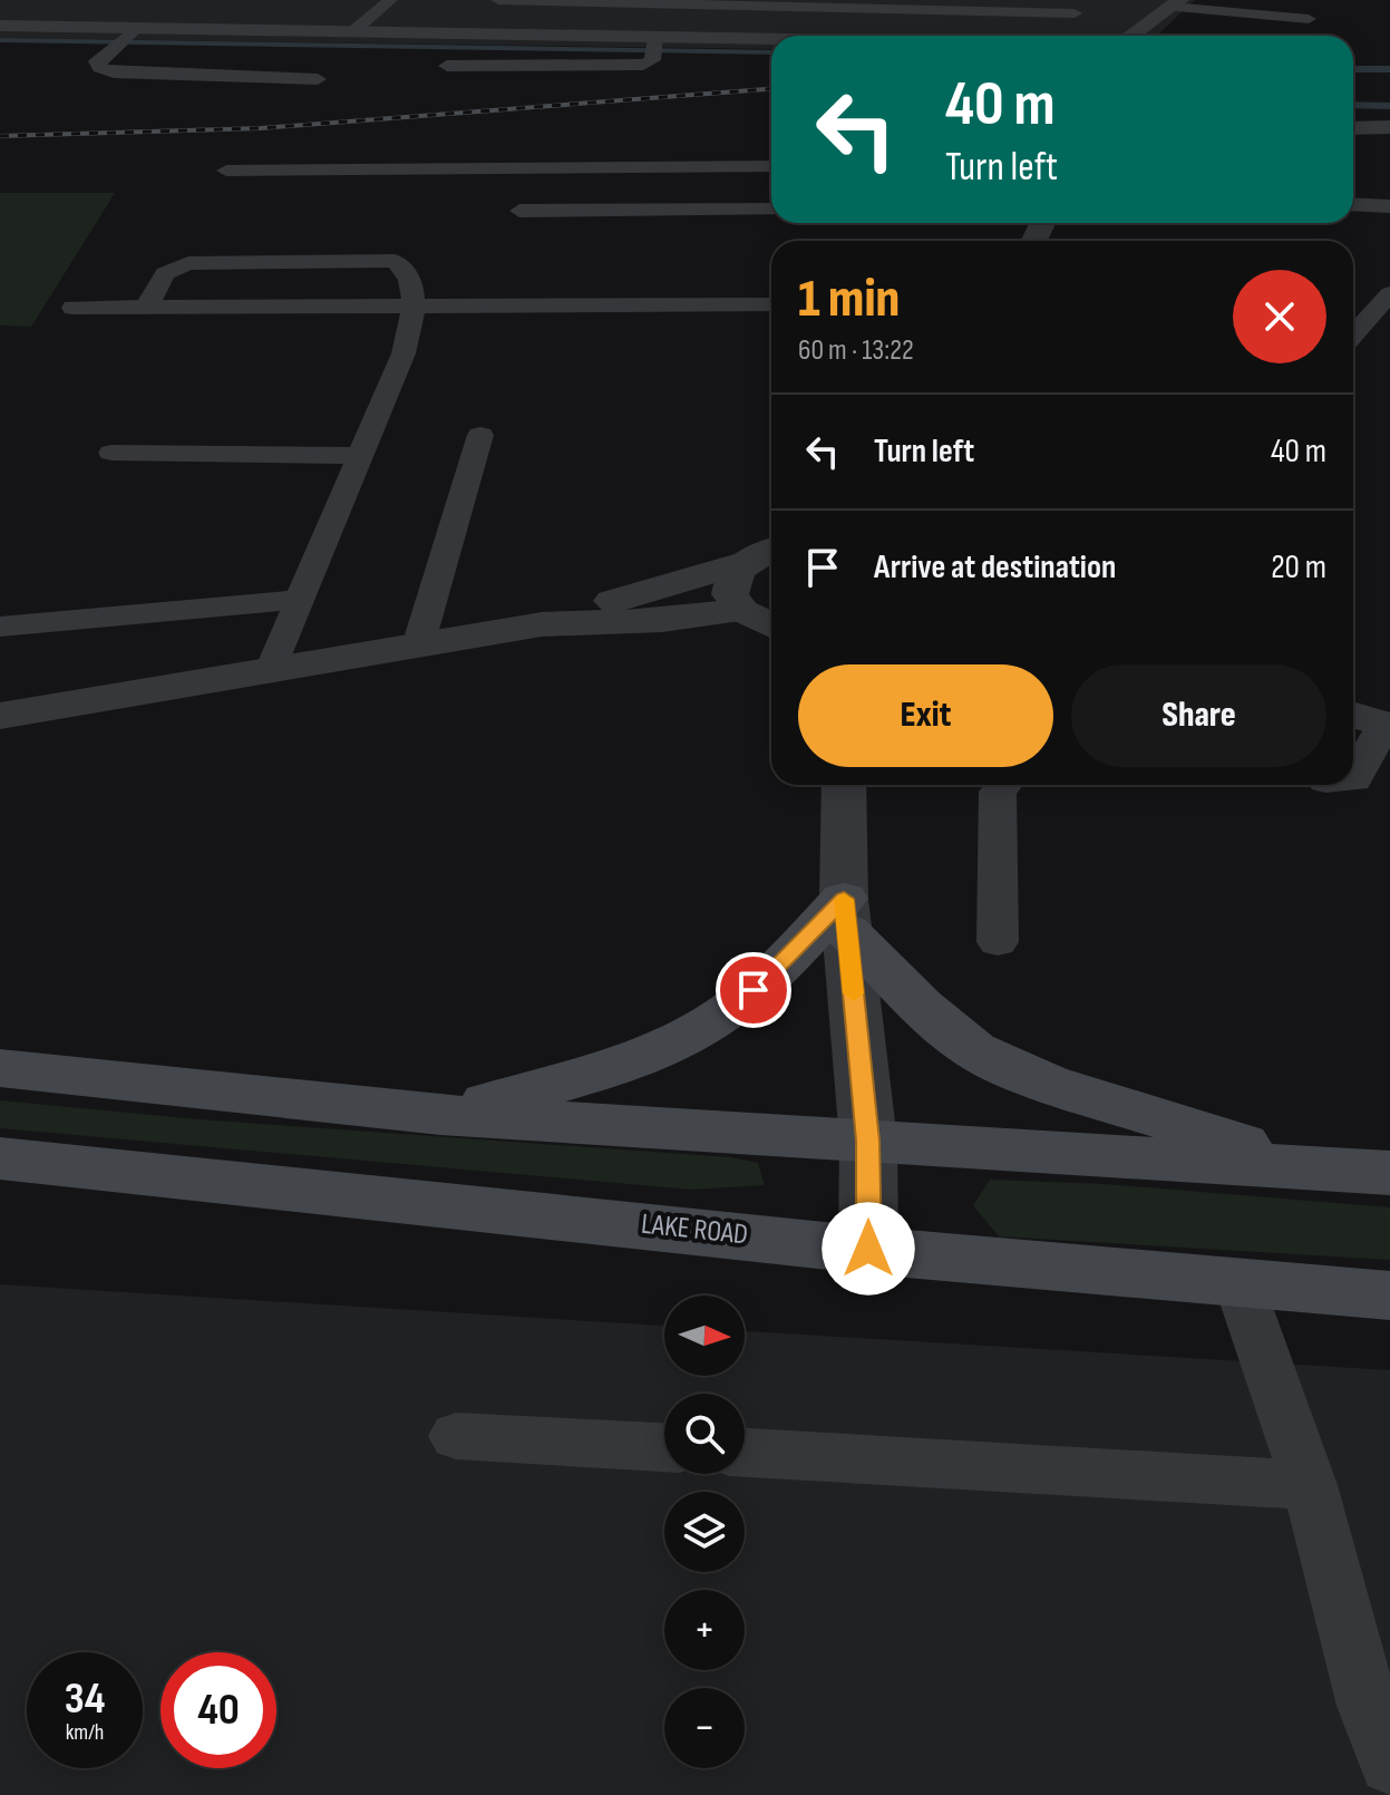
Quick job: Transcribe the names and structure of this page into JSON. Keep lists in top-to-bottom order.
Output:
{
  "streets": {
    "main road": ["LAKE ROAD"]
  },
  "north": "right",
  "page": {
    "turn": ["40 m", "Turn left"],
    "heading": ["1 min", "60 m · 13:22"],
    "list": [
      {
        "name": "Turn left",
        "value": "40 m"
      },
      {
        "name": "Arrive at destination",
        "value": "20 m"
      }
    ],
    "buttons": ["Exit", "Share"],
    "map_buttons": ["+", "−"],
    "speed": "34 km/h",
    "limit": "40"
  }
}
